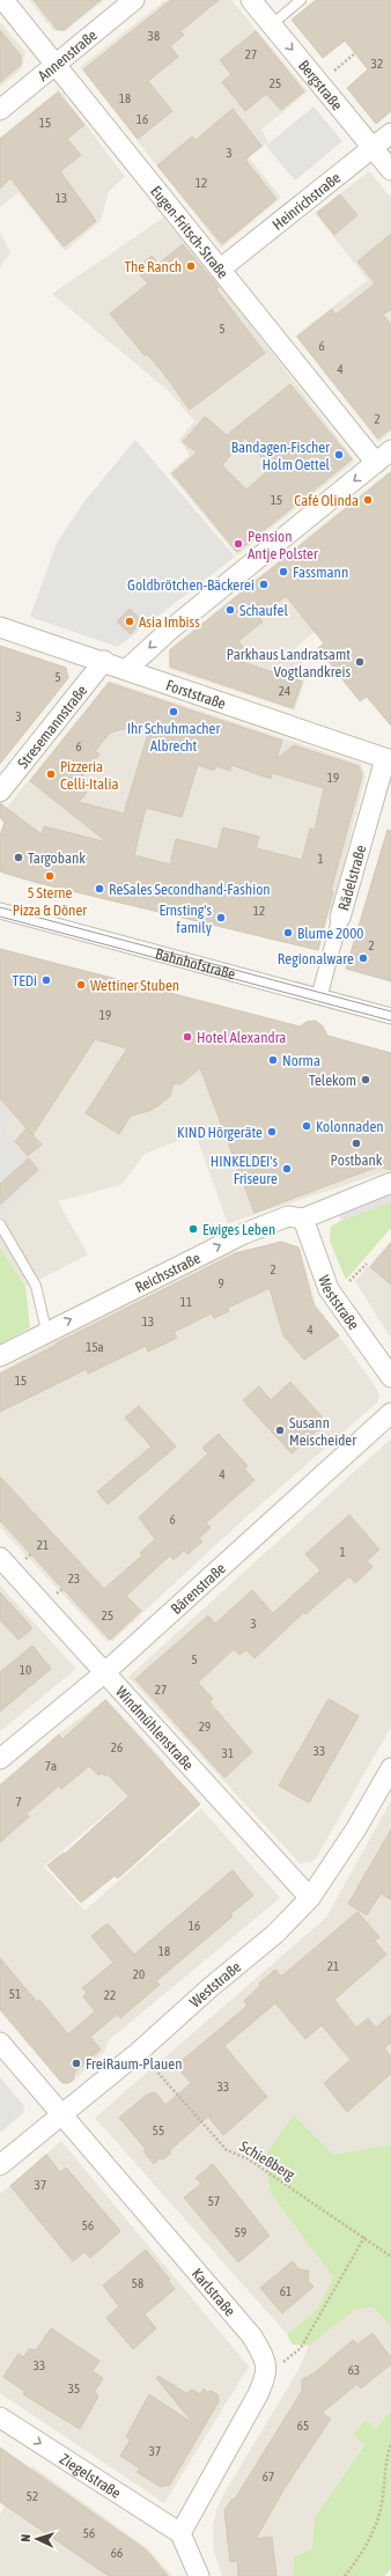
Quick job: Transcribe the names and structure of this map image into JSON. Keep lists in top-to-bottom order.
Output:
{
  "streets": {
    "street": [
      "Annenstraße",
      "Bergstraße",
      "Heinrichstraße",
      "Eugen-Fritsch-Straße",
      "Forststraße",
      "Stresemannstraße",
      "Rädelstraße",
      "Bahnhofstraße",
      "Reichsstraße",
      "Weststraße",
      "Bärenstraße",
      "Windmühlenstraße",
      "Karlstraße",
      "Ziegelstraße"
    ],
    "path": ["Schießberg"]
  },
  "crossings": [
    ["Annenstraße", "Eugen-Fritsch-Straße"],
    ["Bergstraße", "Heinrichstraße"],
    ["Heinrichstraße", "Eugen-Fritsch-Straße"],
    ["Forststraße", "Stresemannstraße"],
    ["Forststraße", "Rädelstraße"],
    ["Rädelstraße", "Bahnhofstraße"],
    ["Reichsstraße", "Weststraße"],
    ["Weststraße", "Windmühlenstraße"],
    ["Weststraße", "Karlstraße"],
    ["Bärenstraße", "Windmühlenstraße"]
  ],
  "one_way": ["Reichsstraße", "Ziegelstraße"],
  "places": [
    "The Ranch",
    "Bandagen-Fischer Holm Oettel",
    "Café Olinda",
    "Pension Antje Polster",
    "Fassmann",
    "Goldbrötchen-Bäckerei",
    "Schaufel",
    "Asia Imbiss",
    "Parkhaus Landratsamt Vogtlandkreis",
    "Ihr Schuhmacher Albrecht",
    "Pizzeria Celli-Italia",
    "Targobank",
    "5 Sterne Pizza & Döner",
    "ReSales Secondhand-Fashion",
    "Ernsting's family",
    "Blume 2000",
    "Regionalware",
    "TEDi",
    "Wettiner Stuben",
    "Hotel Alexandra",
    "Norma",
    "Telekom",
    "Kolonnaden",
    "KIND Hörgeräte",
    "Postbank",
    "HINKELDEI's Friseure",
    "Ewiges Leben",
    "Susann Meischeider",
    "FreiRaum-Plauen"
  ],
  "house_numbers": [
    "38",
    "27",
    "32",
    "25",
    "18",
    "16",
    "15",
    "3",
    "12",
    "13",
    "5",
    "6",
    "4",
    "2",
    "15",
    "5",
    "24",
    "3",
    "6",
    "19",
    "1",
    "12",
    "2",
    "19",
    "2",
    "9",
    "11",
    "13",
    "4",
    "15a",
    "15",
    "4",
    "6",
    "21",
    "1",
    "23",
    "25",
    "3",
    "5",
    "10",
    "27",
    "29",
    "26",
    "33",
    "31",
    "7a",
    "7",
    "16",
    "18",
    "21",
    "20",
    "51",
    "22",
    "33",
    "55",
    "37",
    "57",
    "56",
    "59",
    "58",
    "61",
    "33",
    "63",
    "35",
    "65",
    "37",
    "67",
    "52",
    "56",
    "66"
  ],
  "north": "left"
}
